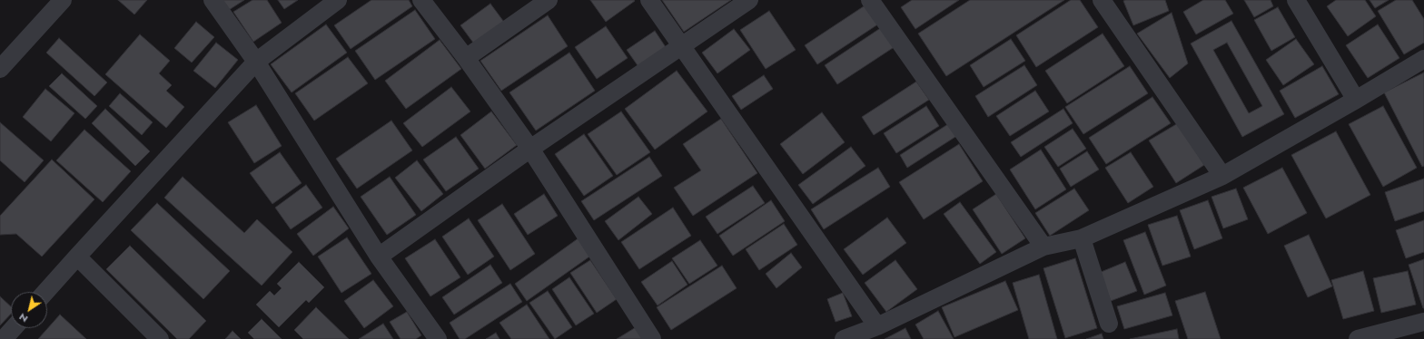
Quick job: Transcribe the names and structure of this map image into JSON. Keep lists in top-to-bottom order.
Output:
{
  "north": "bottom left"
}
